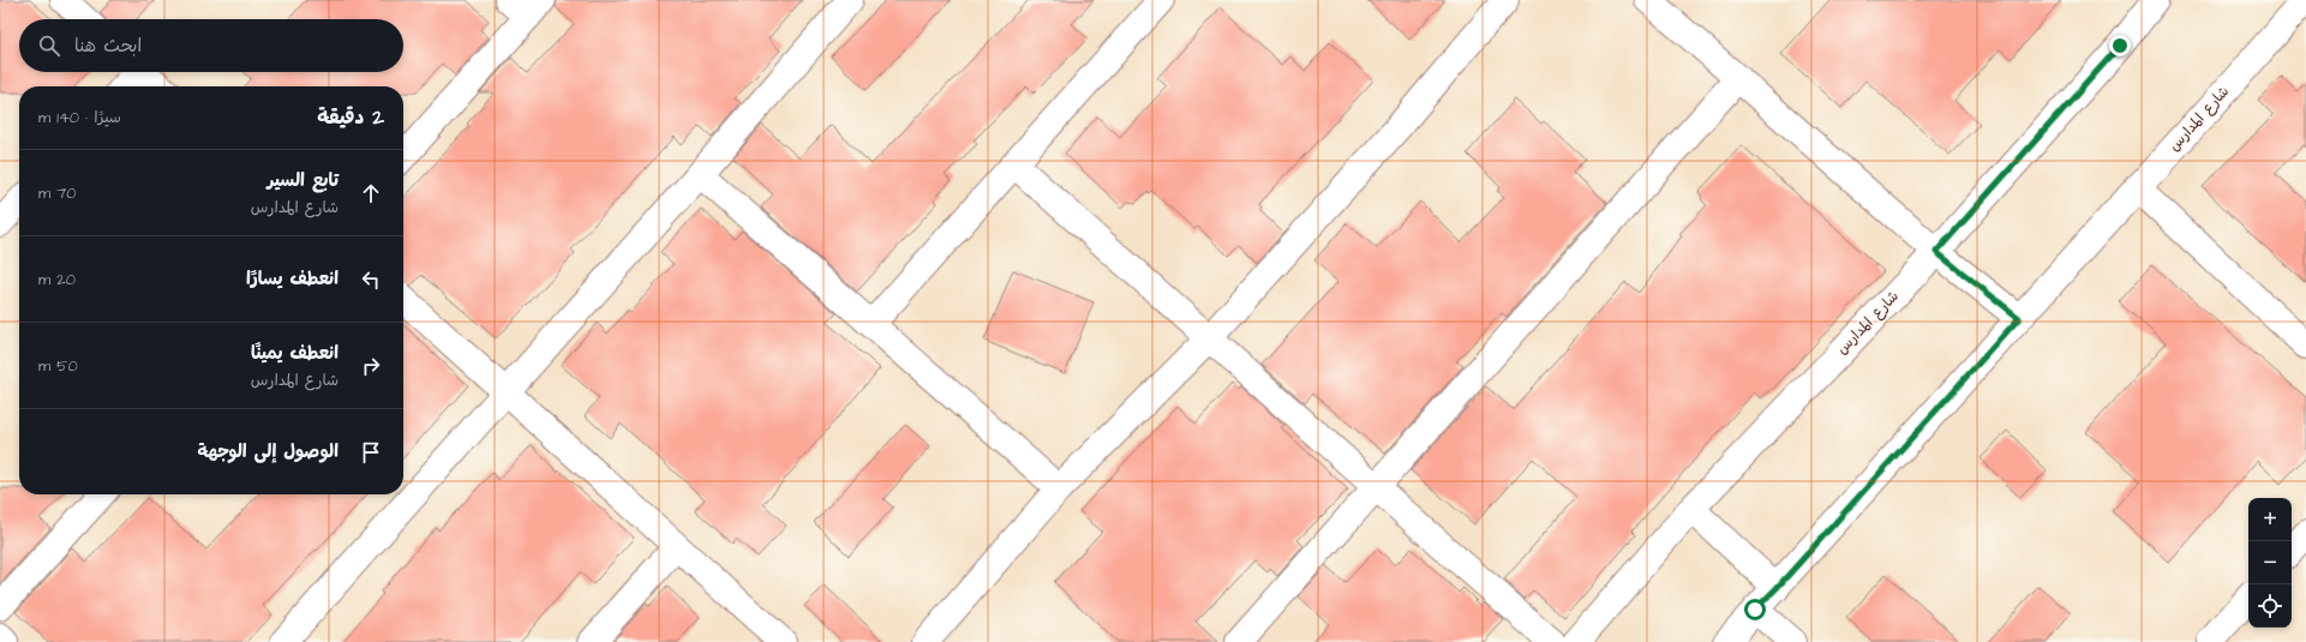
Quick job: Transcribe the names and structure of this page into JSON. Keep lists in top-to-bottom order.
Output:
{
  "streets": {
    "street": ["شارع المدارس"]
  },
  "page": {
    "search": "ابحث هنا",
    "heading": ["2 دقيقة", "سيرًا · 140 m"],
    "list": [
      ["تابع السير", "شارع المدارس", "70 m"],
      ["انعطف يسارًا", "20 m"],
      ["انعطف يمينًا", "شارع المدارس", "50 m"],
      "الوصول إلى الوجهة"
    ],
    "map_buttons": ["+", "−"]
  }
}
